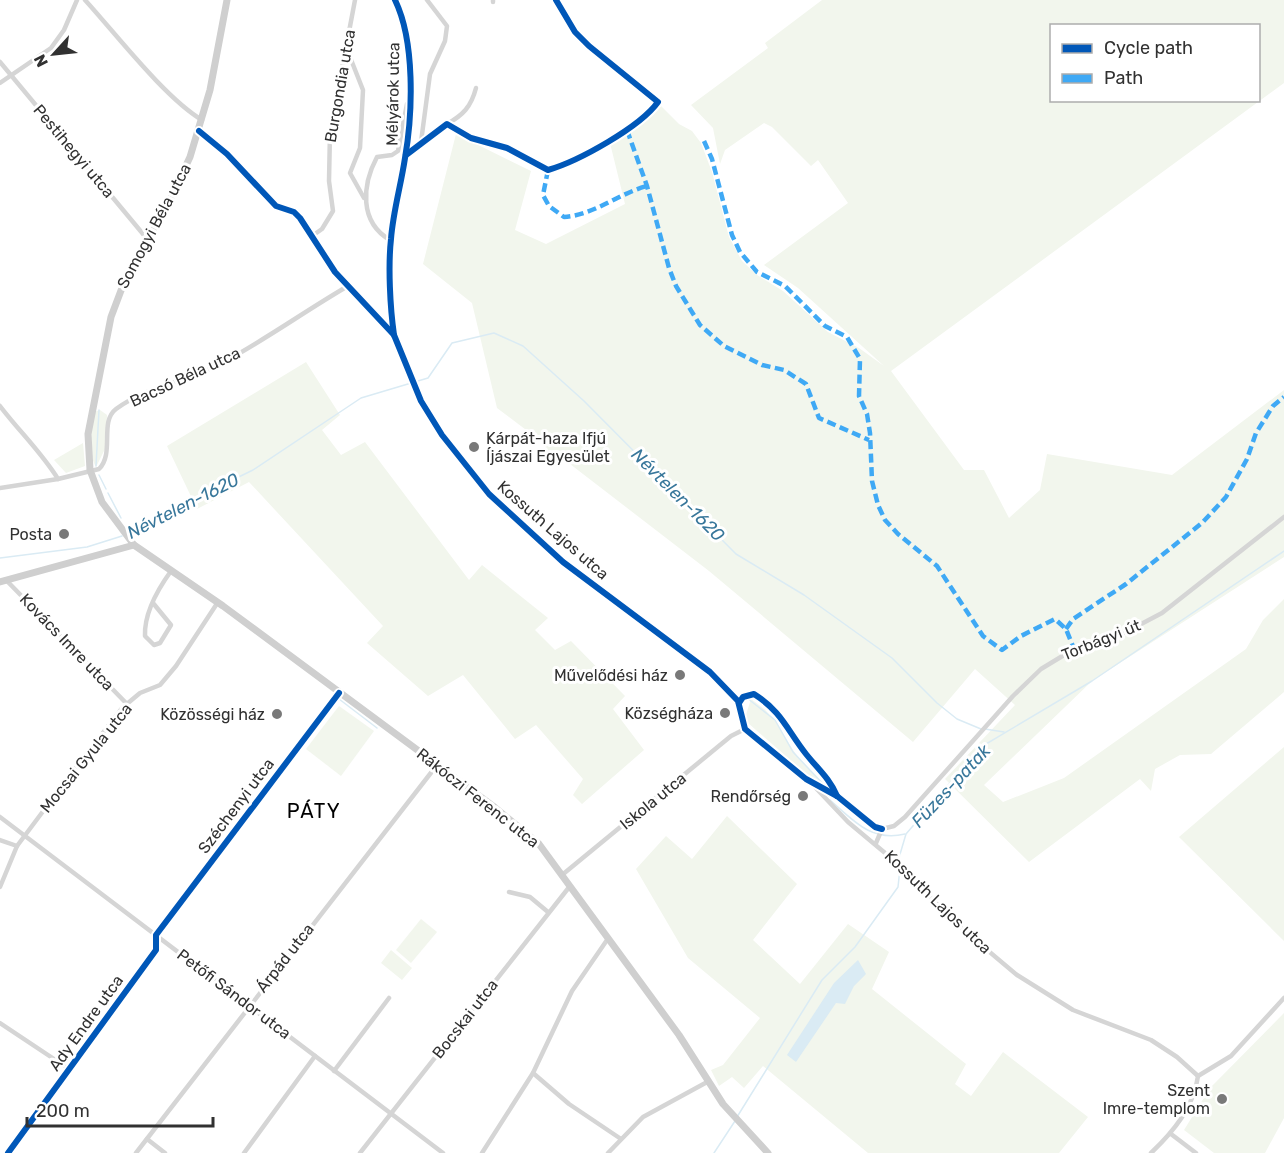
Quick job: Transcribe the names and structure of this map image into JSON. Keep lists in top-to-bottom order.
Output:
{
  "streets": {
    "main road": ["Somogyi Béla utca", "Rákóczi Ferenc utca"],
    "street": [
      "Burgondia utca",
      "Mélyárok utca",
      "Pestihegyi utca",
      "Bacsó Béla utca",
      "Kossuth Lajos utca",
      "Torbágyi út",
      "Kovács Imre utca",
      "Mocsai Gyula utca",
      "Iskola utca",
      "Széchenyi utca",
      "Árpád utca",
      "Petőfi Sándor utca",
      "Bocskai utca",
      "Ady Endre utca"
    ]
  },
  "crossings": [
    ["Mélyárok utca", "Kossuth Lajos utca"],
    ["Pestihegyi utca", "Somogyi Béla utca"],
    ["Somogyi Béla utca", "Bacsó Béla utca"],
    ["Somogyi Béla utca", "Rákóczi Ferenc utca"],
    ["Bacsó Béla utca", "Kossuth Lajos utca"],
    ["Kossuth Lajos utca", "Torbágyi út"],
    ["Kossuth Lajos utca", "Iskola utca"],
    ["Kovács Imre utca", "Mocsai Gyula utca"],
    ["Mocsai Gyula utca", "Rákóczi Ferenc utca"],
    ["Mocsai Gyula utca", "Petőfi Sándor utca"],
    ["Rákóczi Ferenc utca", "Iskola utca"],
    ["Rákóczi Ferenc utca", "Széchenyi utca"],
    ["Rákóczi Ferenc utca", "Árpád utca"],
    ["Rákóczi Ferenc utca", "Bocskai utca"],
    ["Széchenyi utca", "Petőfi Sándor utca"],
    ["Széchenyi utca", "Ady Endre utca"],
    ["Árpád utca", "Petőfi Sándor utca"],
    ["Petőfi Sándor utca", "Bocskai utca"],
    ["Petőfi Sándor utca", "Ady Endre utca"]
  ],
  "districts": ["PÁTY"],
  "water": ["Névtelen-1620", "Füzes-patak"],
  "places": [
    "Kárpát-haza Ifjú Íjászai Egyesület",
    "Posta",
    "Művelődési ház",
    "Községháza",
    "Közösségi ház",
    "Rendőrség",
    "Szent Imre-templom"
  ],
  "legend": ["Cycle path", "Path"],
  "scale_bar": "200 m",
  "north": "bottom left"
}
